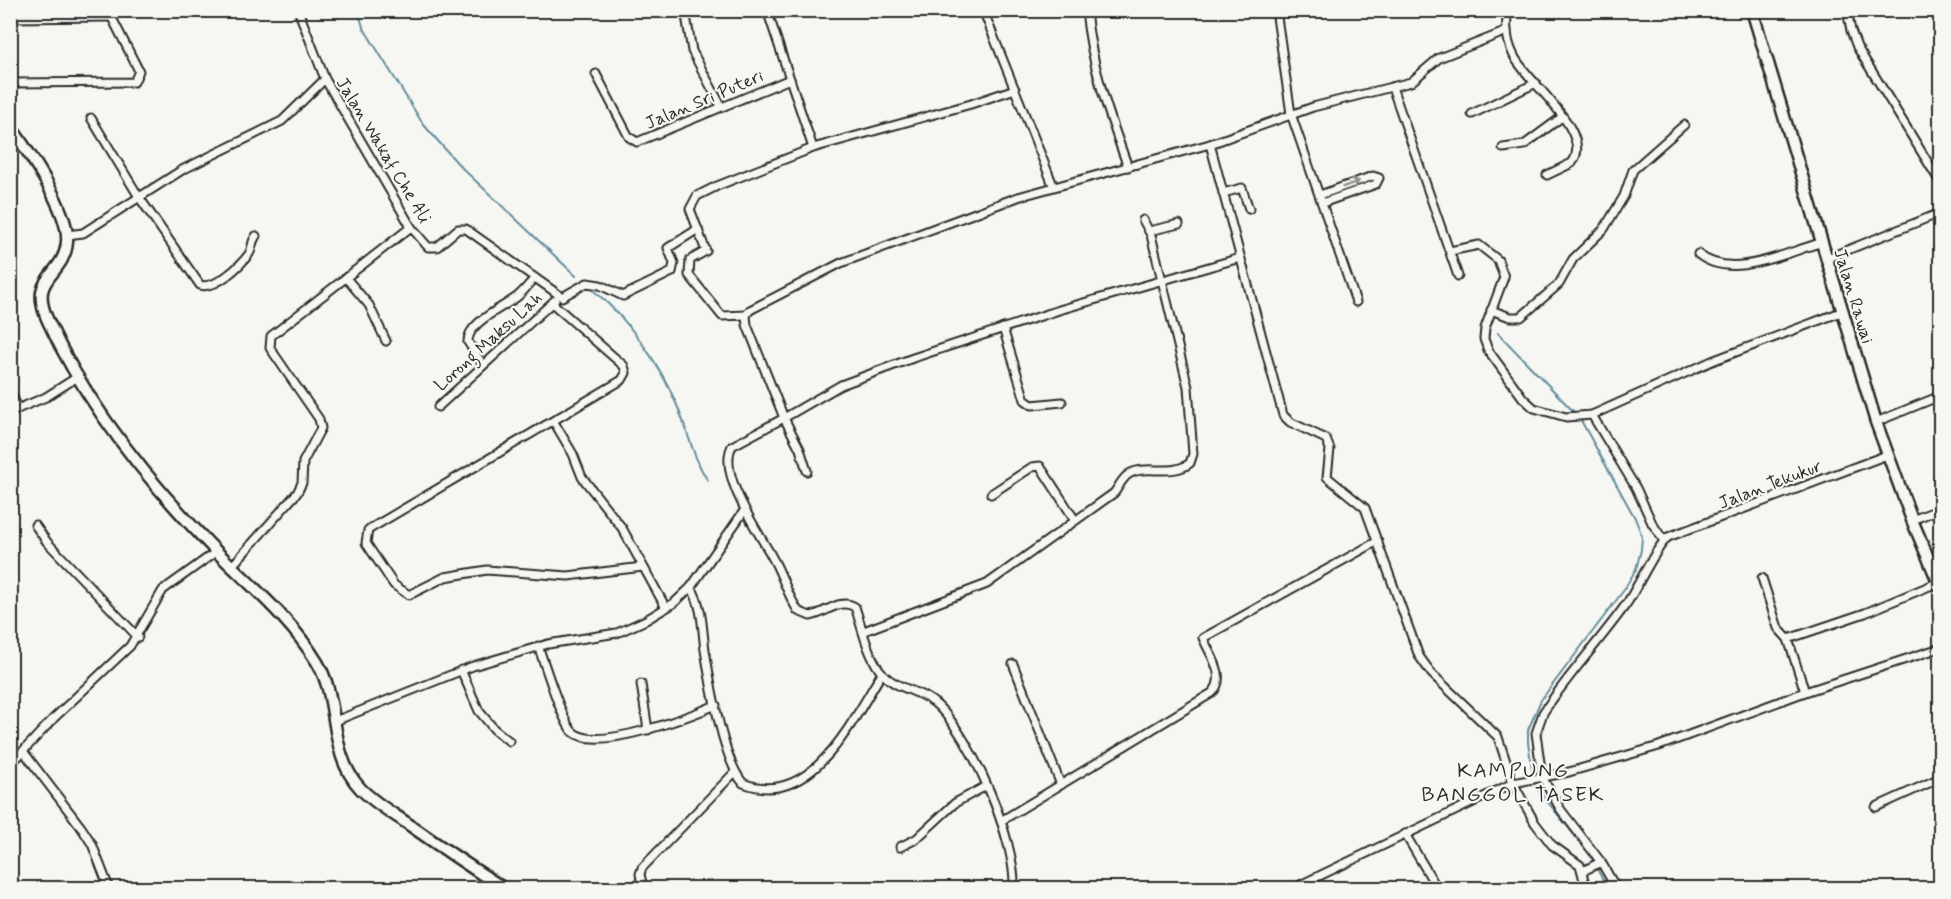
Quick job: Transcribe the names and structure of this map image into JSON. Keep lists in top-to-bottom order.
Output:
{
  "streets": {
    "street": [
      "Jalan Sri Puteri",
      "Jalan Wakaf Che Ali",
      "Jalan Rawai",
      "Lorong Maksu Lah",
      "Jalan Tekukur"
    ]
  },
  "crossings": [
    ["Jalan Wakaf Che Ali", "Lorong Maksu Lah"],
    ["Jalan Rawai", "Jalan Tekukur"]
  ],
  "districts": ["KAMPUNG BANGGOL TASEK"]
}
